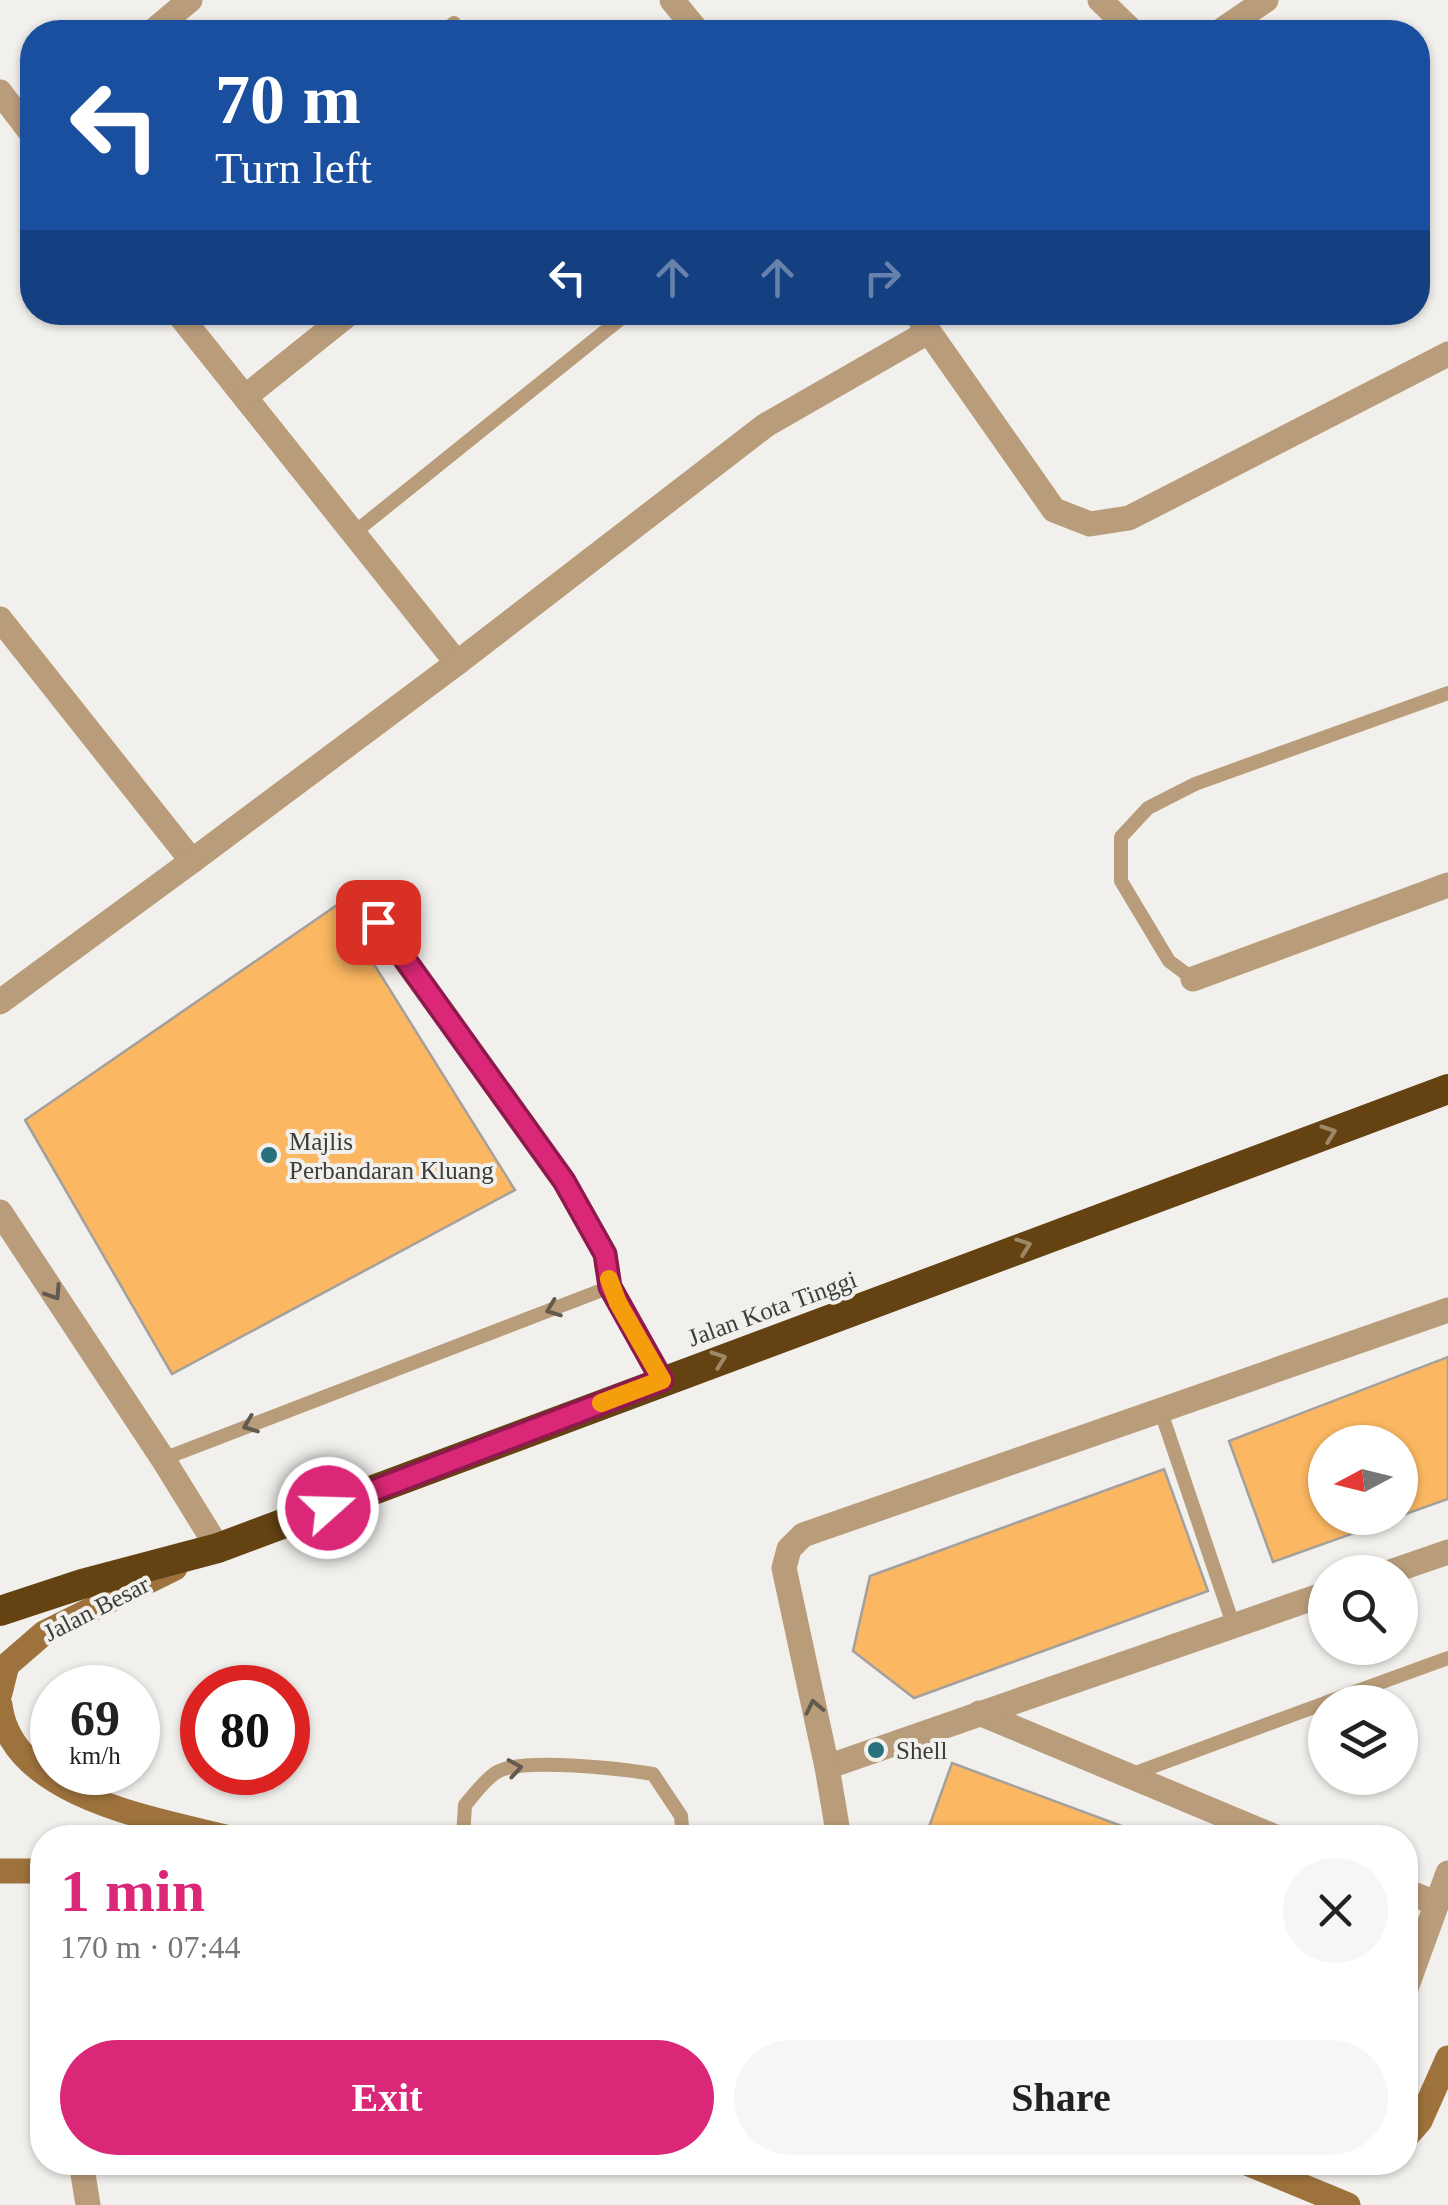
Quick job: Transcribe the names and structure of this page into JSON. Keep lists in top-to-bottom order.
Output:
{
  "streets": {
    "highway": ["Jalan Kota Tinggi"],
    "main road": ["Jalan Besar"]
  },
  "crossings": [
    ["Jalan Kota Tinggi", "Jalan Besar"]
  ],
  "one_way": ["Jalan Kota Tinggi"],
  "places": ["Majlis Perbandaran Kluang", "Shell"],
  "north": "left",
  "page": {
    "turn": ["70 m", "Turn left"],
    "speed": "69 km/h",
    "limit": "80",
    "heading": ["1 min", "170 m · 07:44"],
    "buttons": ["Exit", "Share"]
  }
}
